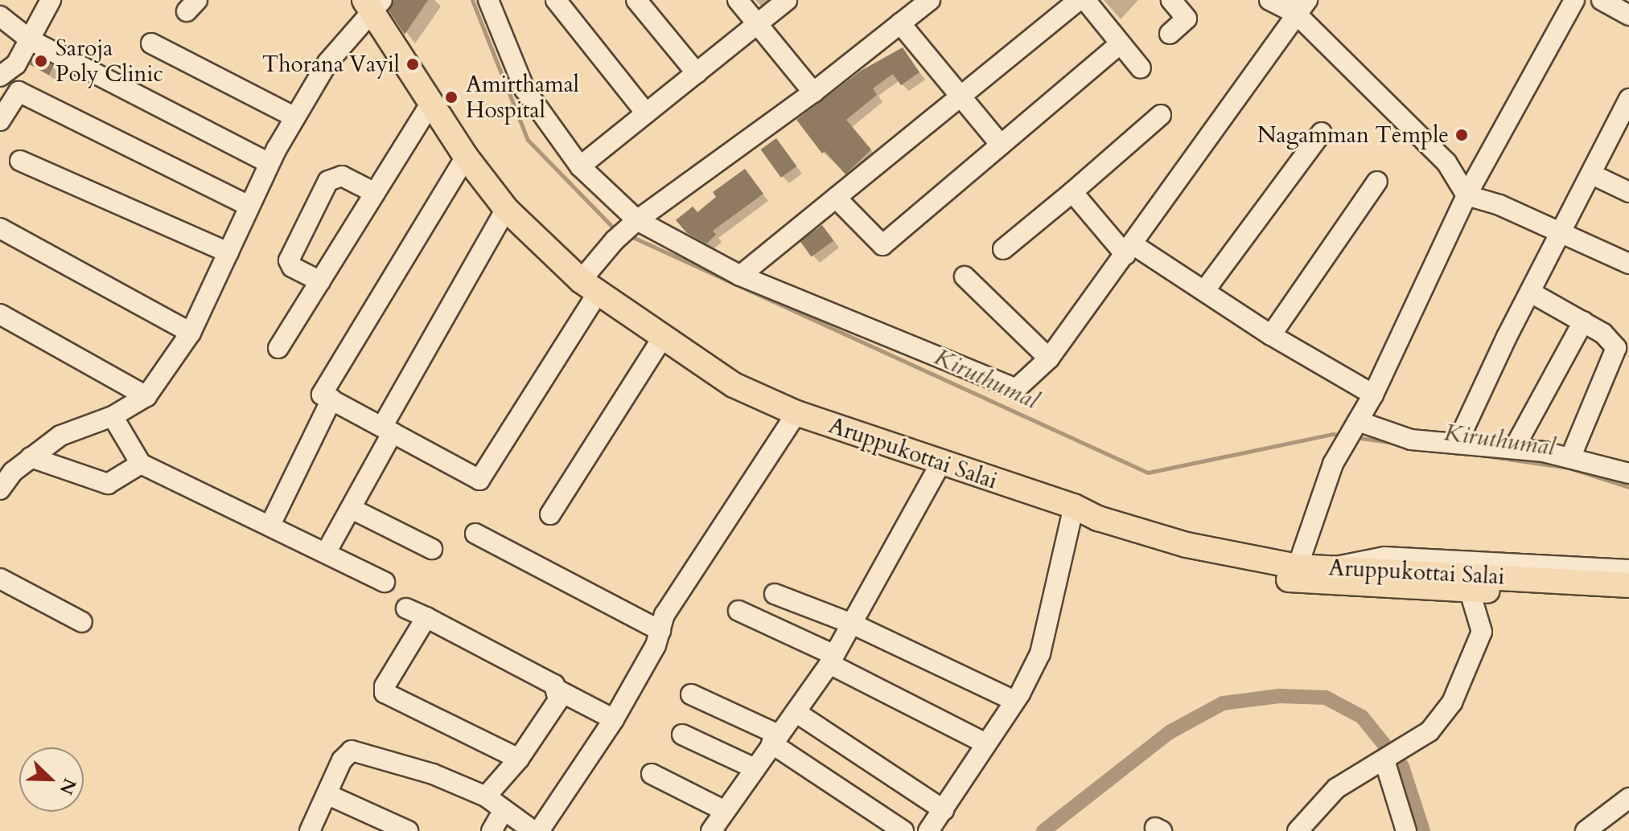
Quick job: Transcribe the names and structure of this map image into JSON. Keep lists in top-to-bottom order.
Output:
{
  "streets": {
    "main road": ["Aruppukottai Salai"]
  },
  "water": ["Kiruthumal"],
  "places": [
    "Saroja Poly Clinic",
    "Thorana Vayil",
    "Amirthamal Hospital",
    "Nagamman Temple"
  ],
  "north": "bottom right"
}
